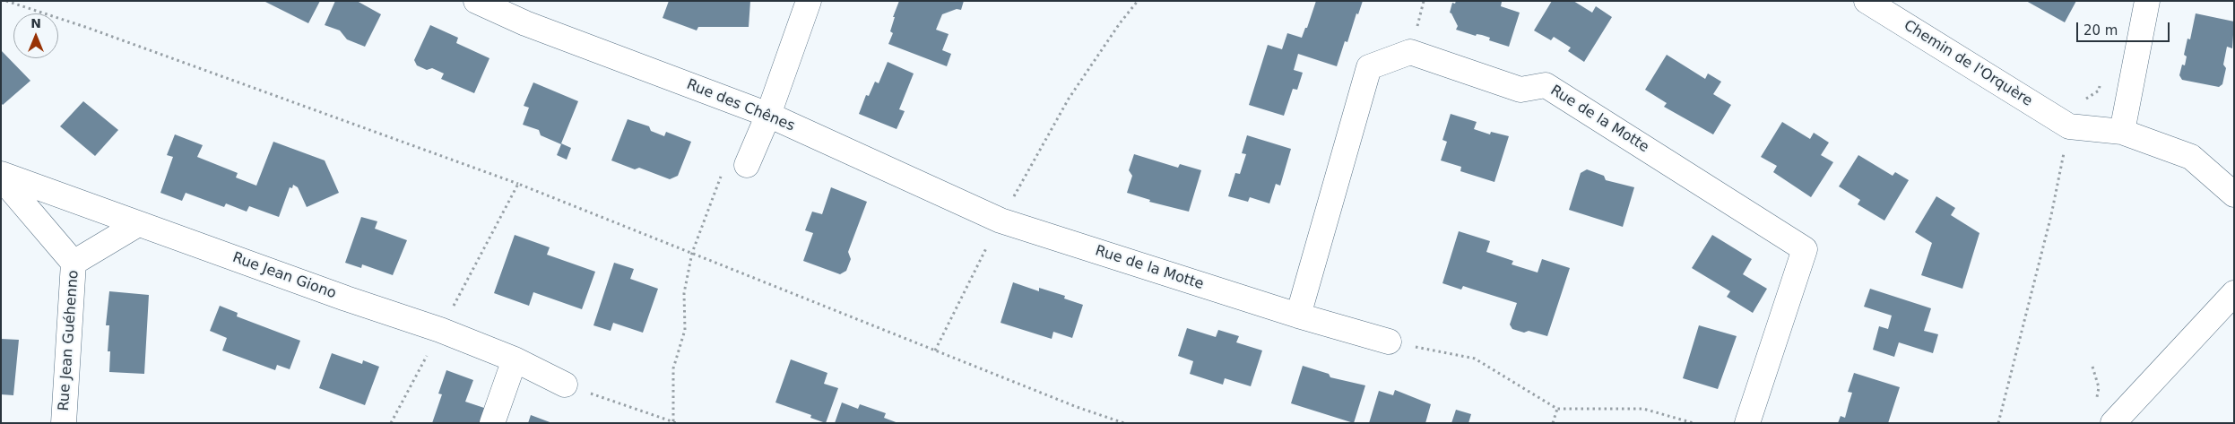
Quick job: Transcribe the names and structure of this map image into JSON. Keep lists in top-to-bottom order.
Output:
{
  "streets": {
    "street": [
      "Chemin de l'Orquère",
      "Rue des Chênes",
      "Rue de la Motte",
      "Rue Jean Giono",
      "Rue Jean Guéhenno"
    ]
  },
  "crossings": [
    ["Rue des Chênes", "Rue de la Motte"]
  ],
  "scale_bar": "20 m",
  "north": "top"
}
